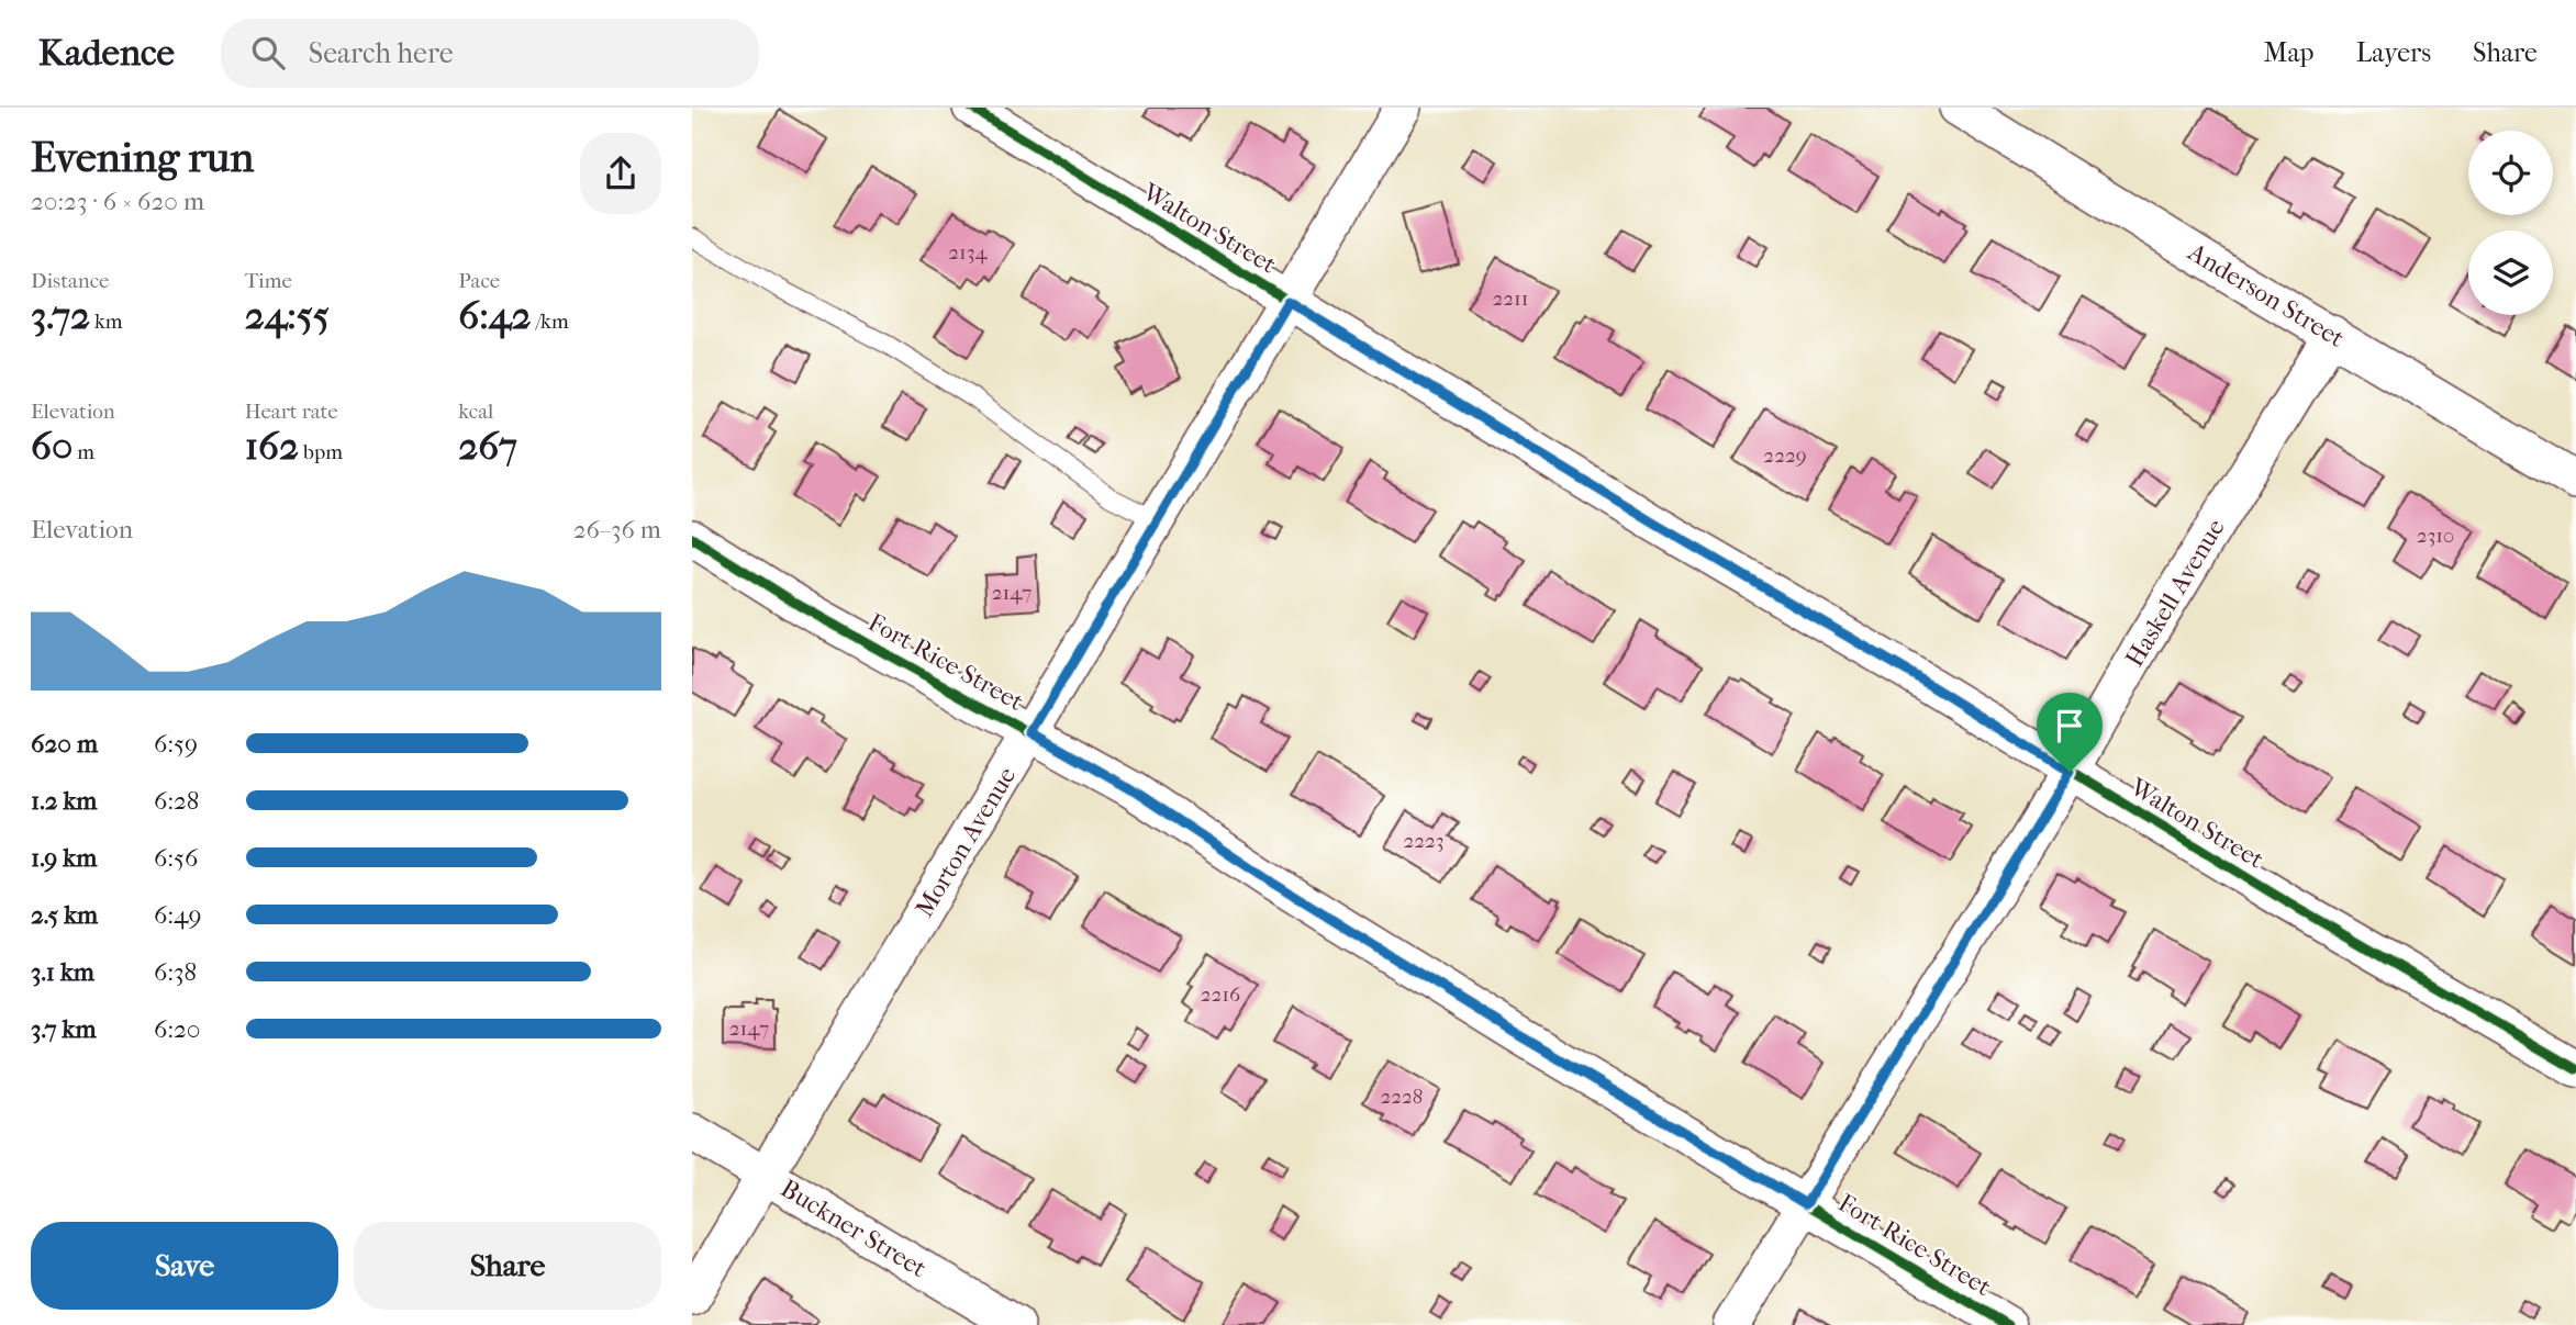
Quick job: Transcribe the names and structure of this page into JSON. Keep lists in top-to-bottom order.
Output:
{
  "streets": {
    "street": [
      "Walton Street",
      "Anderson Street",
      "Haskell Avenue",
      "Fort Rice Street",
      "Morton Avenue",
      "Buckner Street"
    ]
  },
  "crossings": [
    ["Walton Street", "Haskell Avenue"],
    ["Walton Street", "Morton Avenue"],
    ["Anderson Street", "Haskell Avenue"],
    ["Haskell Avenue", "Fort Rice Street"],
    ["Fort Rice Street", "Morton Avenue"],
    ["Morton Avenue", "Buckner Street"]
  ],
  "house_numbers": [
    "2134",
    "2211",
    "2229",
    "2310",
    "2147",
    "2223",
    "2216",
    "2147",
    "2228"
  ],
  "page": {
    "header": "Kadence",
    "search": "Search here",
    "nav": ["Map", "Layers", "Share"],
    "heading": ["Evening run", "20:23 · 6 × 620 m"],
    "stats": [
      ["Distance", "3.72 km"],
      ["Time", "24:55"],
      ["Pace", "6:42 /km"],
      ["Elevation", "60 m"],
      ["Heart rate", "162 bpm"],
      ["kcal", "267"]
    ],
    "chart": ["Elevation", "26–36 m"],
    "list": [
      {
        "name": "620 m",
        "note": "6:59"
      },
      {
        "name": "1.2 km",
        "note": "6:28"
      },
      {
        "name": "1.9 km",
        "note": "6:56"
      },
      {
        "name": "2.5 km",
        "note": "6:49"
      },
      {
        "name": "3.1 km",
        "note": "6:38"
      },
      {
        "name": "3.7 km",
        "note": "6:20"
      }
    ],
    "buttons": ["Save", "Share"]
  }
}
